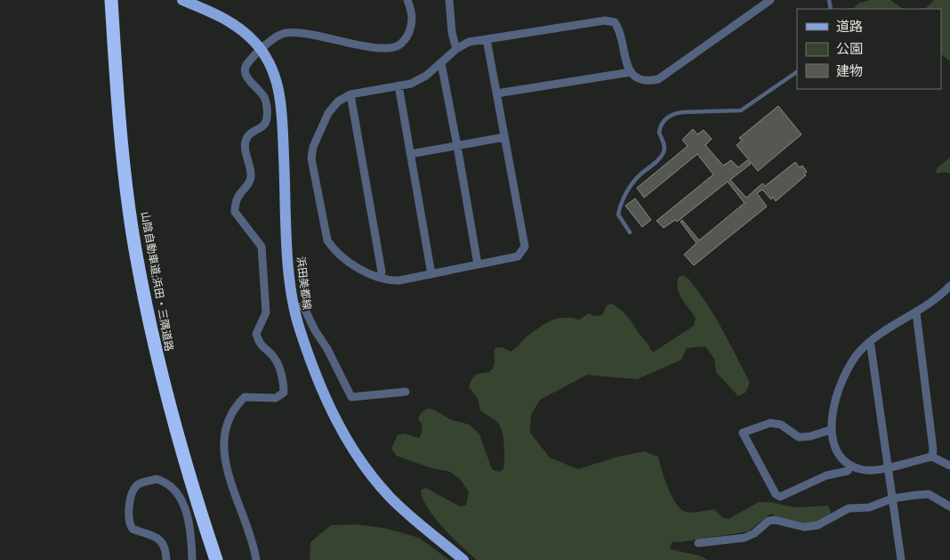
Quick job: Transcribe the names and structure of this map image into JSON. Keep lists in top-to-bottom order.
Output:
{
  "streets": {
    "highway": ["山陰自動車道;浜田・三隅道路"],
    "main road": ["浜田美都線"]
  },
  "legend": ["道路", "公園", "建物"]
}
